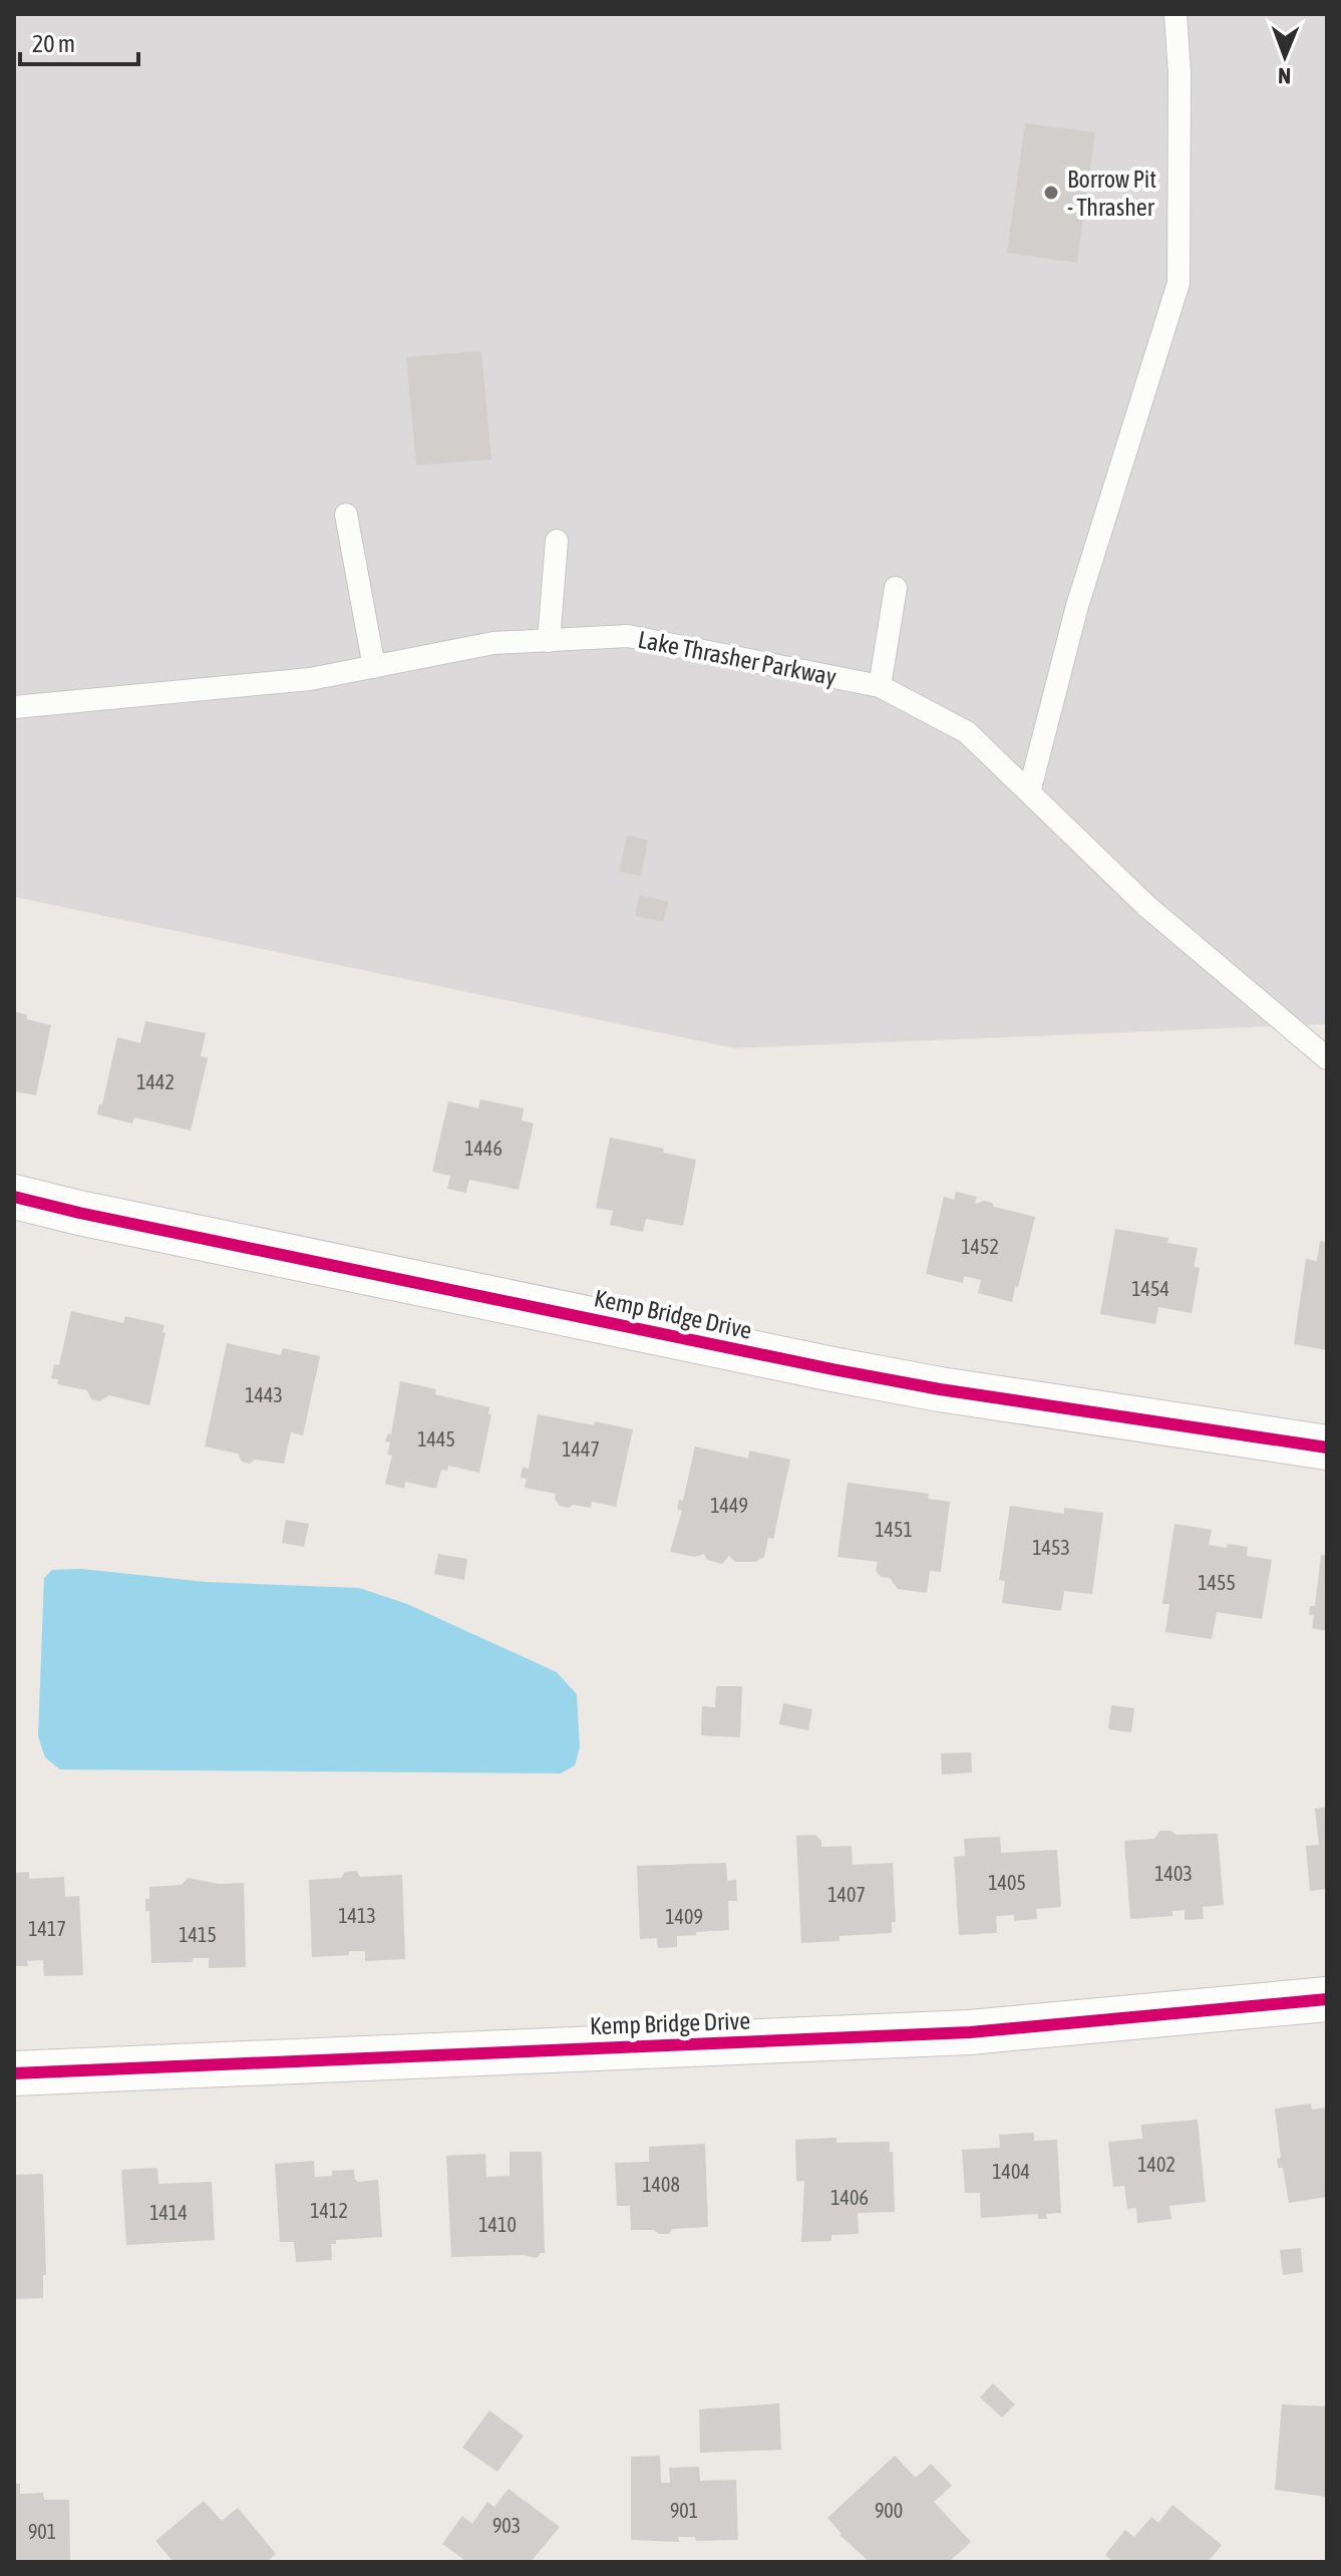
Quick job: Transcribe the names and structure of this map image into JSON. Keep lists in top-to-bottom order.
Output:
{
  "streets": {
    "street": ["Kemp Bridge Drive"],
    "lane": ["Lake Thrasher Parkway"]
  },
  "places": ["Borrow Pit - Thrasher"],
  "house_numbers": [
    "1442",
    "1446",
    "1452",
    "1454",
    "1443",
    "1445",
    "1447",
    "1449",
    "1451",
    "1453",
    "1455",
    "1403",
    "1405",
    "1407",
    "1413",
    "1409",
    "1417",
    "1415",
    "1402",
    "1404",
    "1408",
    "1406",
    "1412",
    "1414",
    "1410",
    "901",
    "900",
    "903",
    "901"
  ],
  "scale_bar": "20 m",
  "north": "bottom"
}
